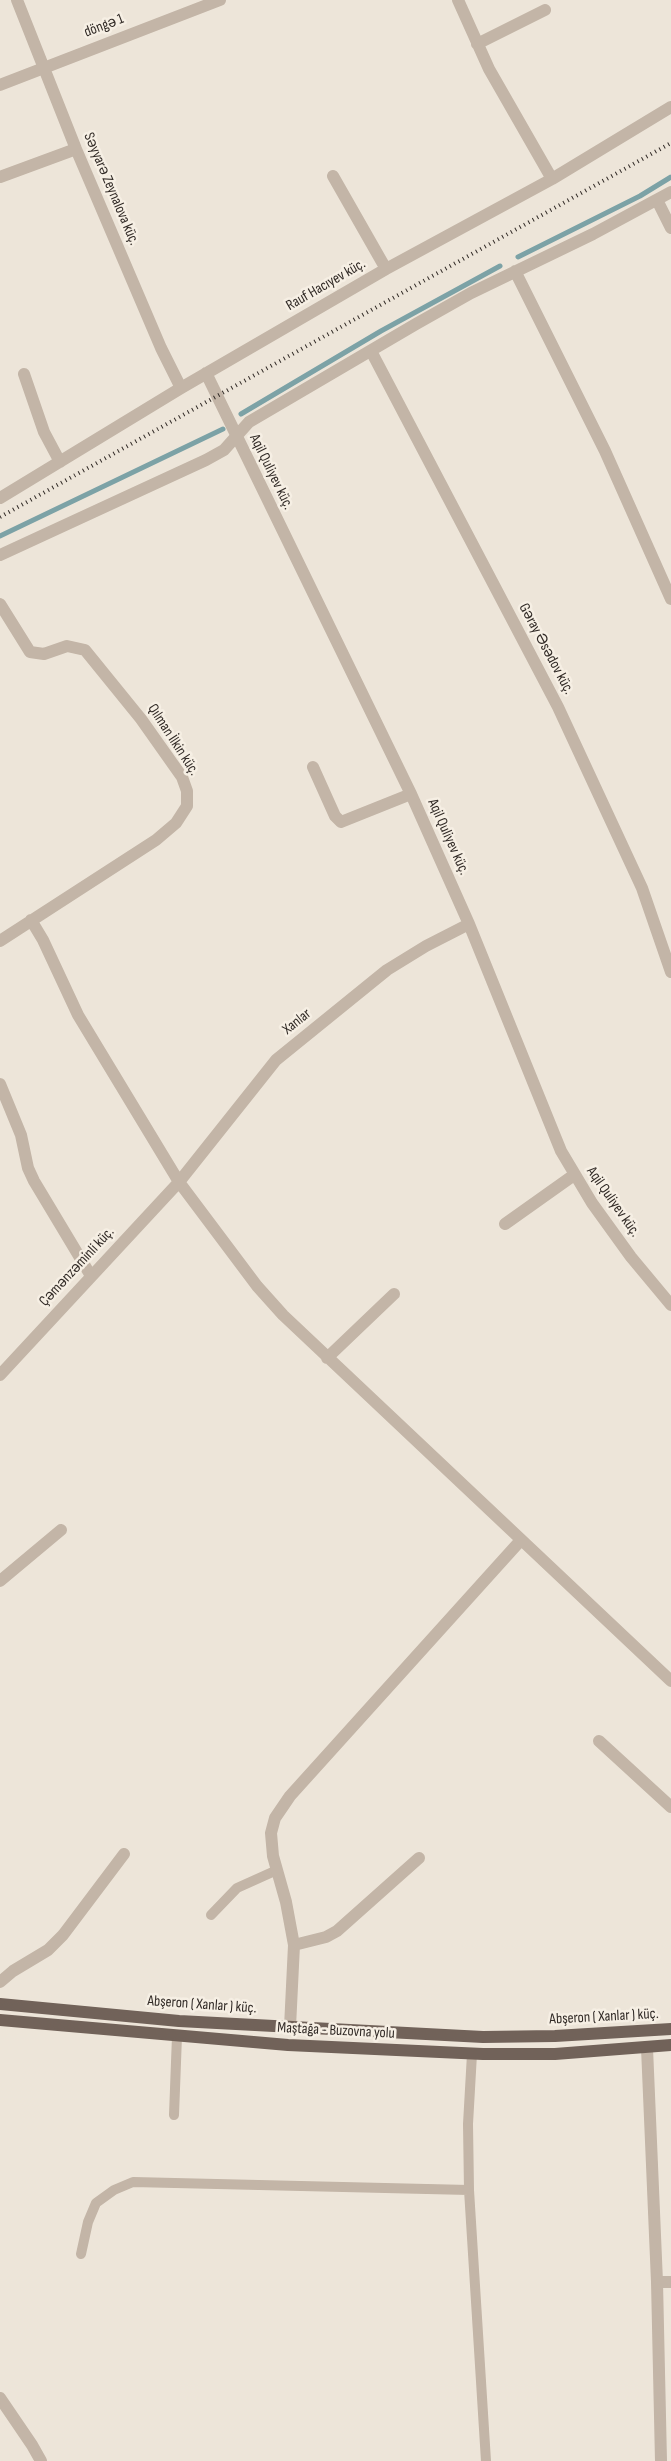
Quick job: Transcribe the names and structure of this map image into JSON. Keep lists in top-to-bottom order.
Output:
{
  "streets": {
    "main road": ["Abşeron ( Xanlar ) küç.", "Maştağa - Buzovna yolu"],
    "street": [
      "döngə 1",
      "Səyyarə Zeynalova küç.",
      "Rauf Hacıyev küç.",
      "Aqil Quliyev küç.",
      "Gəray Əsədov küç.",
      "Qılman İlkin küç.",
      "Xanlar",
      "Çəmənzəminli küç."
    ]
  },
  "crossings": [
    ["döngə 1", "Səyyarə Zeynalova küç."],
    ["Səyyarə Zeynalova küç.", "Rauf Hacıyev küç."],
    ["Rauf Hacıyev küç.", "Aqil Quliyev küç."],
    ["Aqil Quliyev küç.", "Xanlar"],
    ["Xanlar", "Çəmənzəminli küç."]
  ]
}
